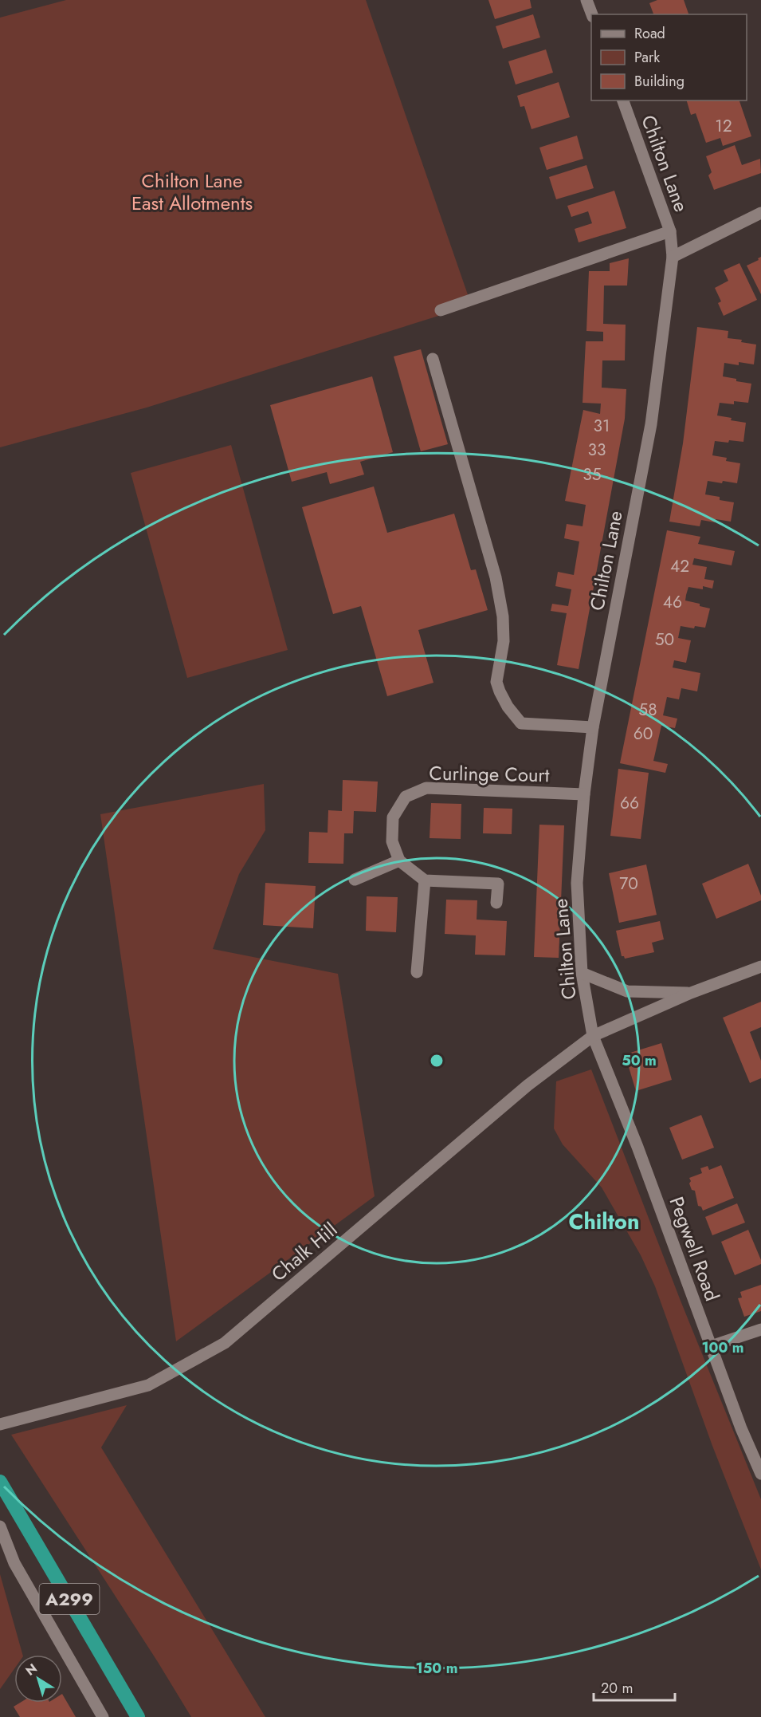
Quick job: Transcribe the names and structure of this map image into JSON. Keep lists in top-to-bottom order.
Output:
{
  "streets": {
    "highway": ["A299"],
    "street": [
      "Chilton Lane",
      "Curlinge Court",
      "Pegwell Road",
      "Chalk Hill"
    ]
  },
  "crossings": [
    ["Chilton Lane", "Curlinge Court"],
    ["Chilton Lane", "Pegwell Road"],
    ["Chilton Lane", "Chalk Hill"],
    ["Pegwell Road", "Chalk Hill"]
  ],
  "districts": ["Chilton"],
  "parks": ["Chilton Lane East Allotments"],
  "house_numbers": [
    "12",
    "31",
    "33",
    "35",
    "42",
    "46",
    "50",
    "58",
    "60",
    "66",
    "70"
  ],
  "legend": ["Road", "Park", "Building"],
  "scale_bar": "20 m",
  "north": "top left",
  "rings": ["50 m", "100 m", "150 m"]
}
